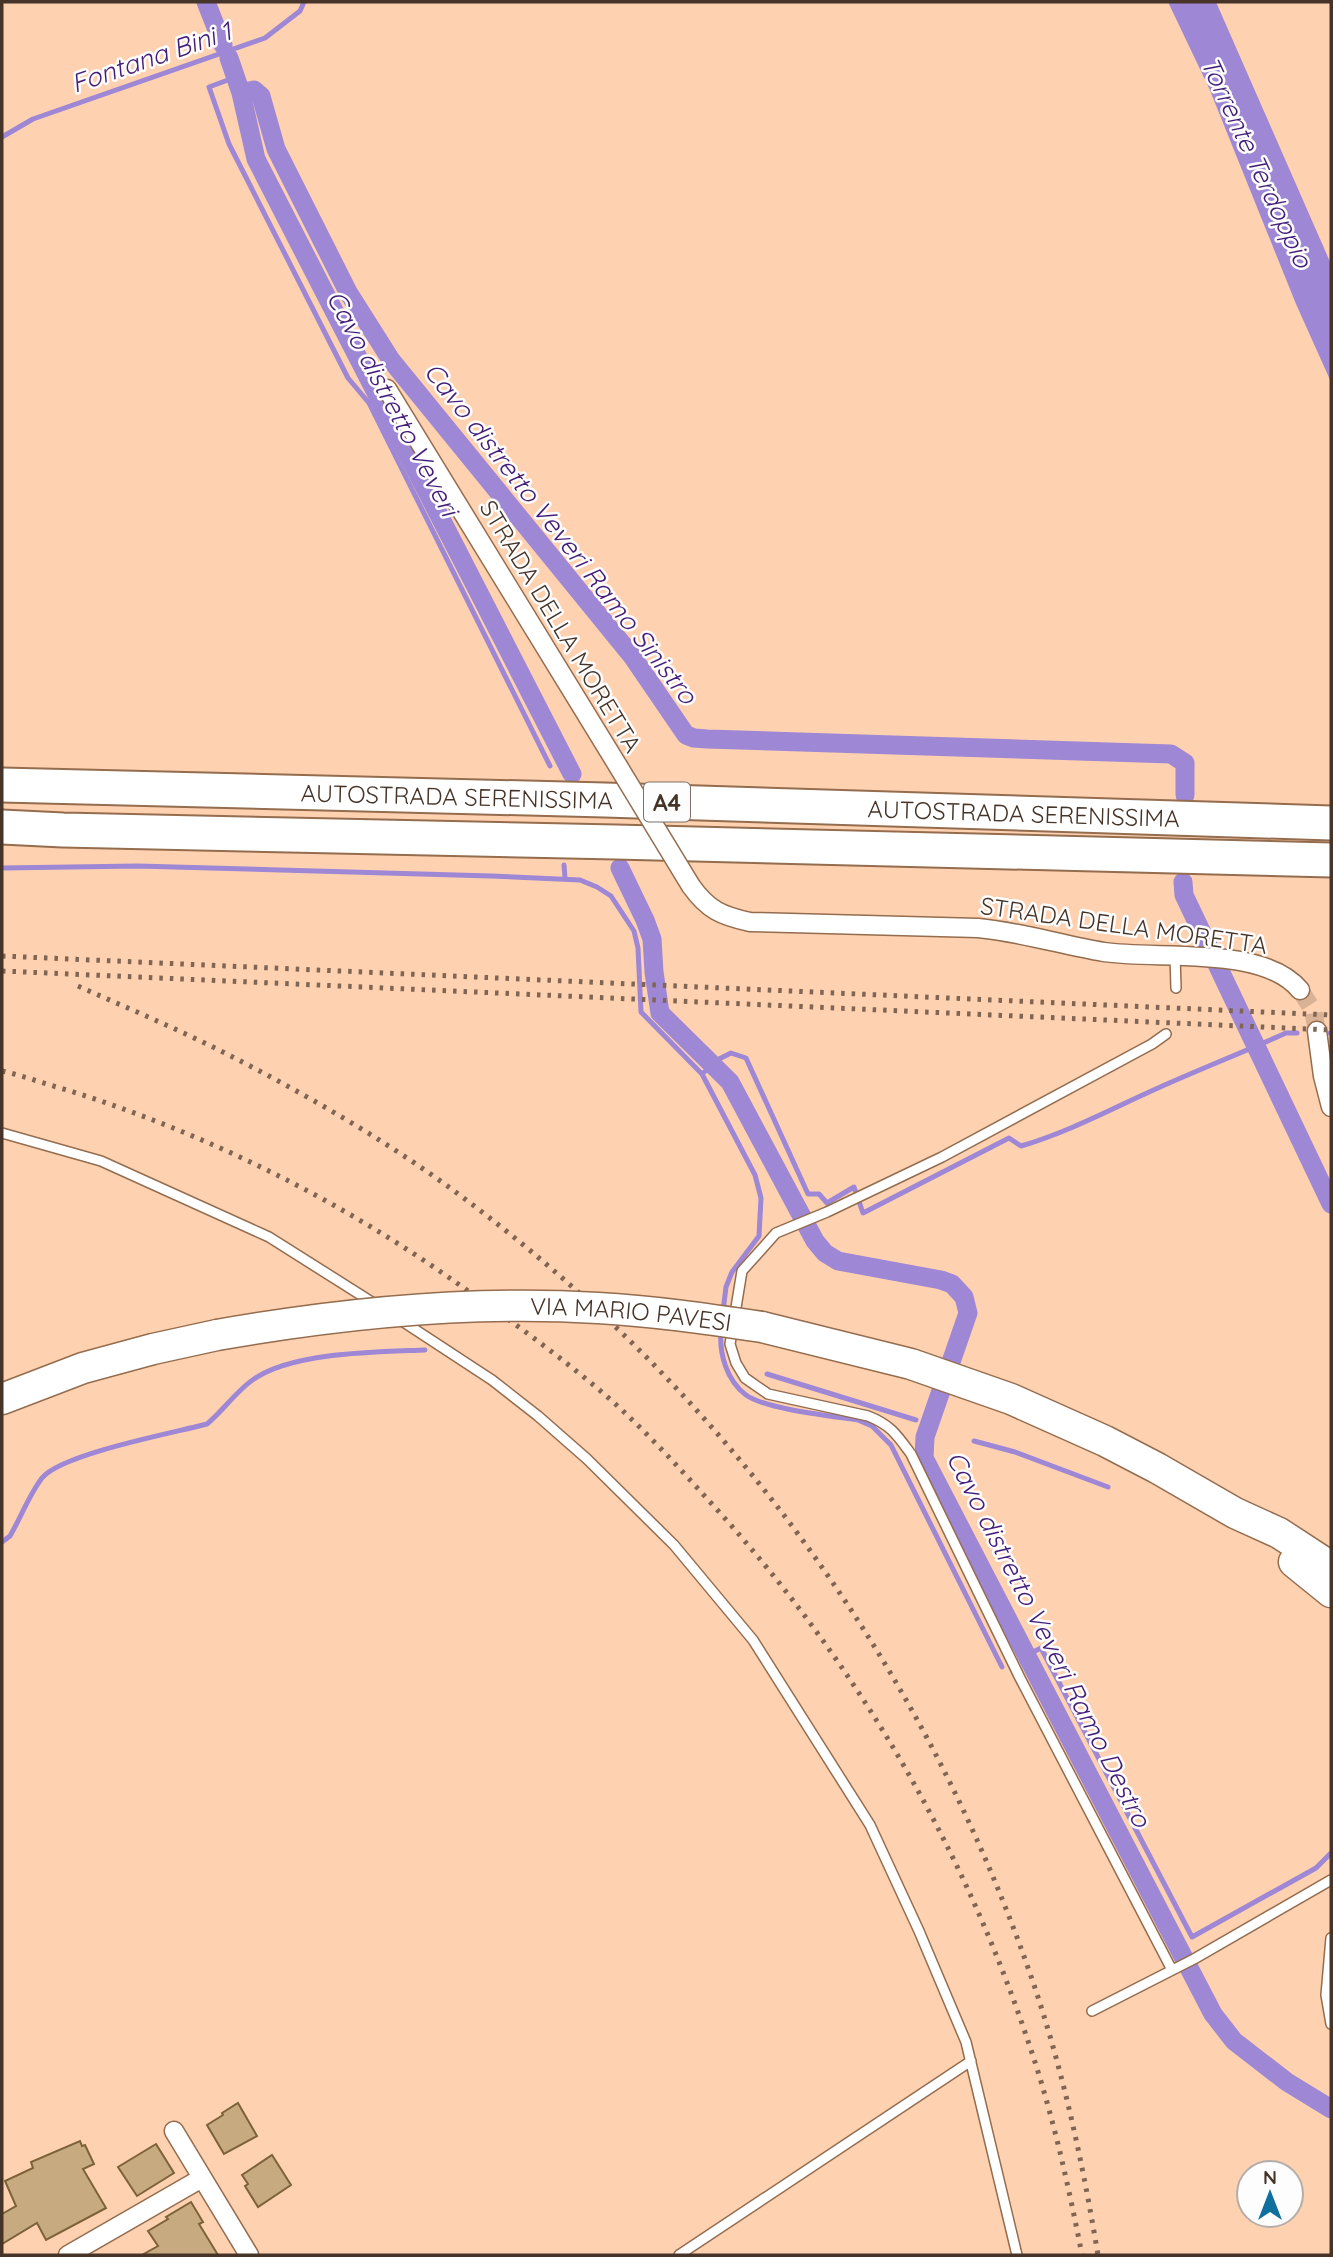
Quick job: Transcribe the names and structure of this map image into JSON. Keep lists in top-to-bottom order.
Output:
{
  "streets": {
    "highway": ["AUTOSTRADA SERENISSIMA", "A4"],
    "main road": ["VIA MARIO PAVESI"],
    "street": ["STRADA DELLA MORETTA"]
  },
  "water": [
    "Fontana Bini 1",
    "Torrente Terdoppio",
    "Cavo distretto Veveri",
    "Cavo distretto Veveri Ramo Sinistro",
    "Cavo distretto Veveri Ramo Destro"
  ],
  "north": "top"
}
